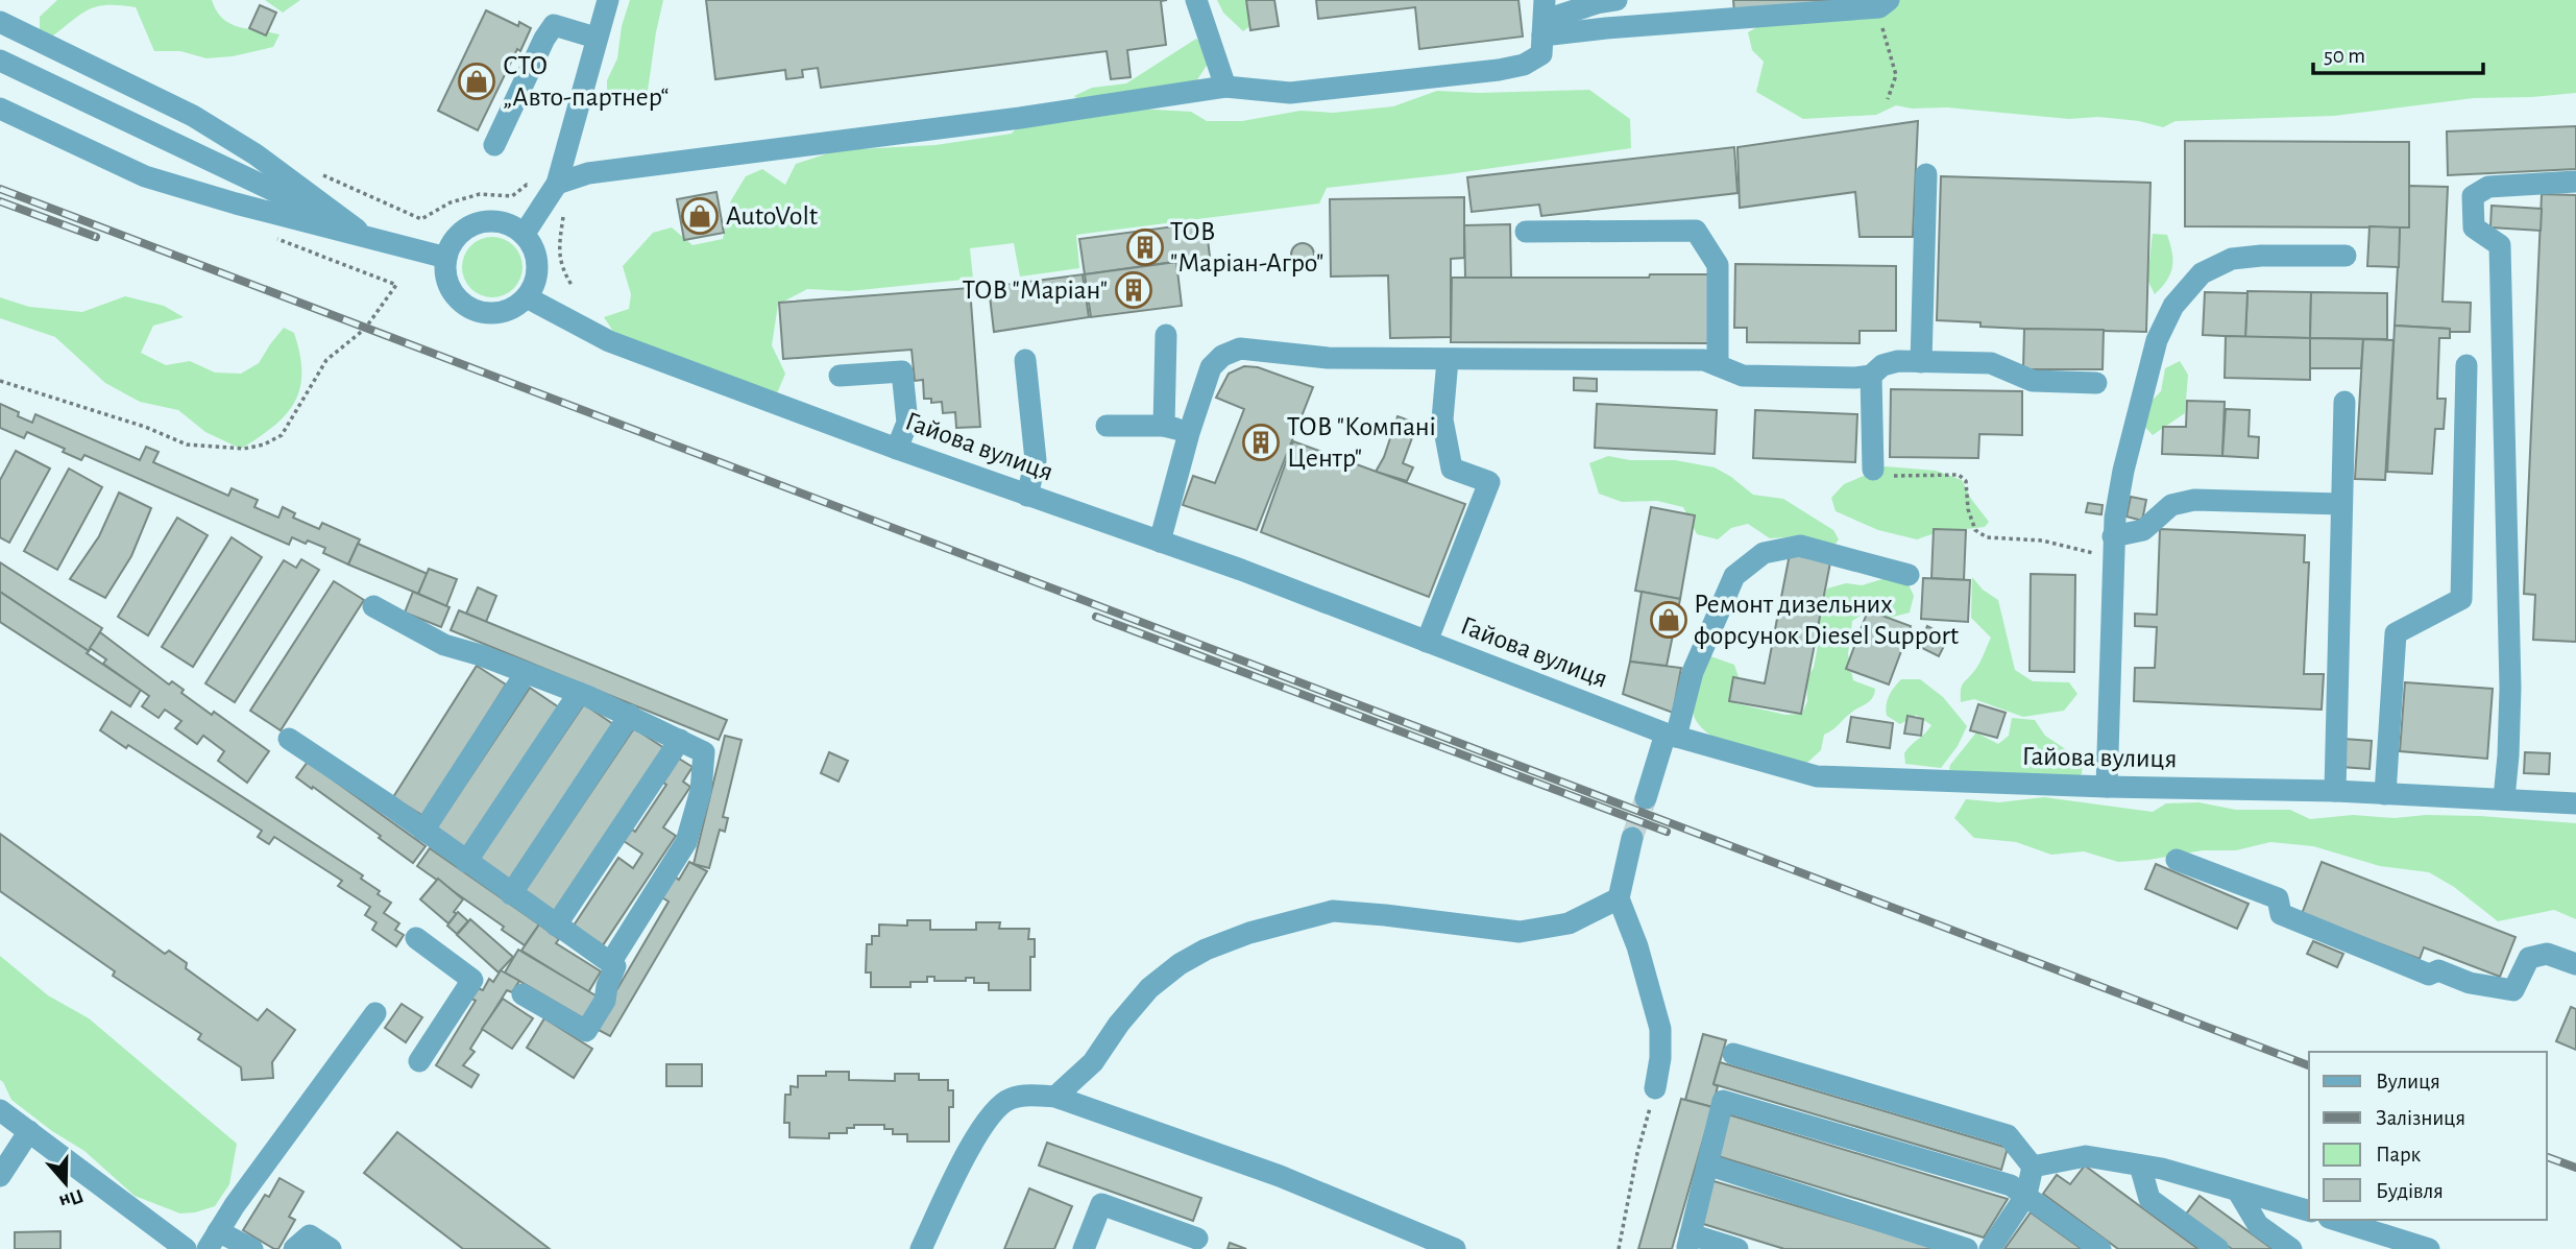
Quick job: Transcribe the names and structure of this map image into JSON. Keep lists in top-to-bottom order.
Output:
{
  "streets": {
    "street": ["Гайова вулиця"]
  },
  "places": {
    "shop": ["СТО „Авто-партнер“", "AutoVolt", "Ремонт дизельних форсунок Diesel Support"],
    "building": ["ТОВ \"Маріан-Агро\"", "ТОВ \"Маріан\"", "ТОВ \"Компані Центр\""]
  },
  "legend": [
    "Вулиця",
    "Залізниця",
    "Парк",
    "Будівля"
  ],
  "scale_bar": "50 m",
  "north": "bottom"
}
